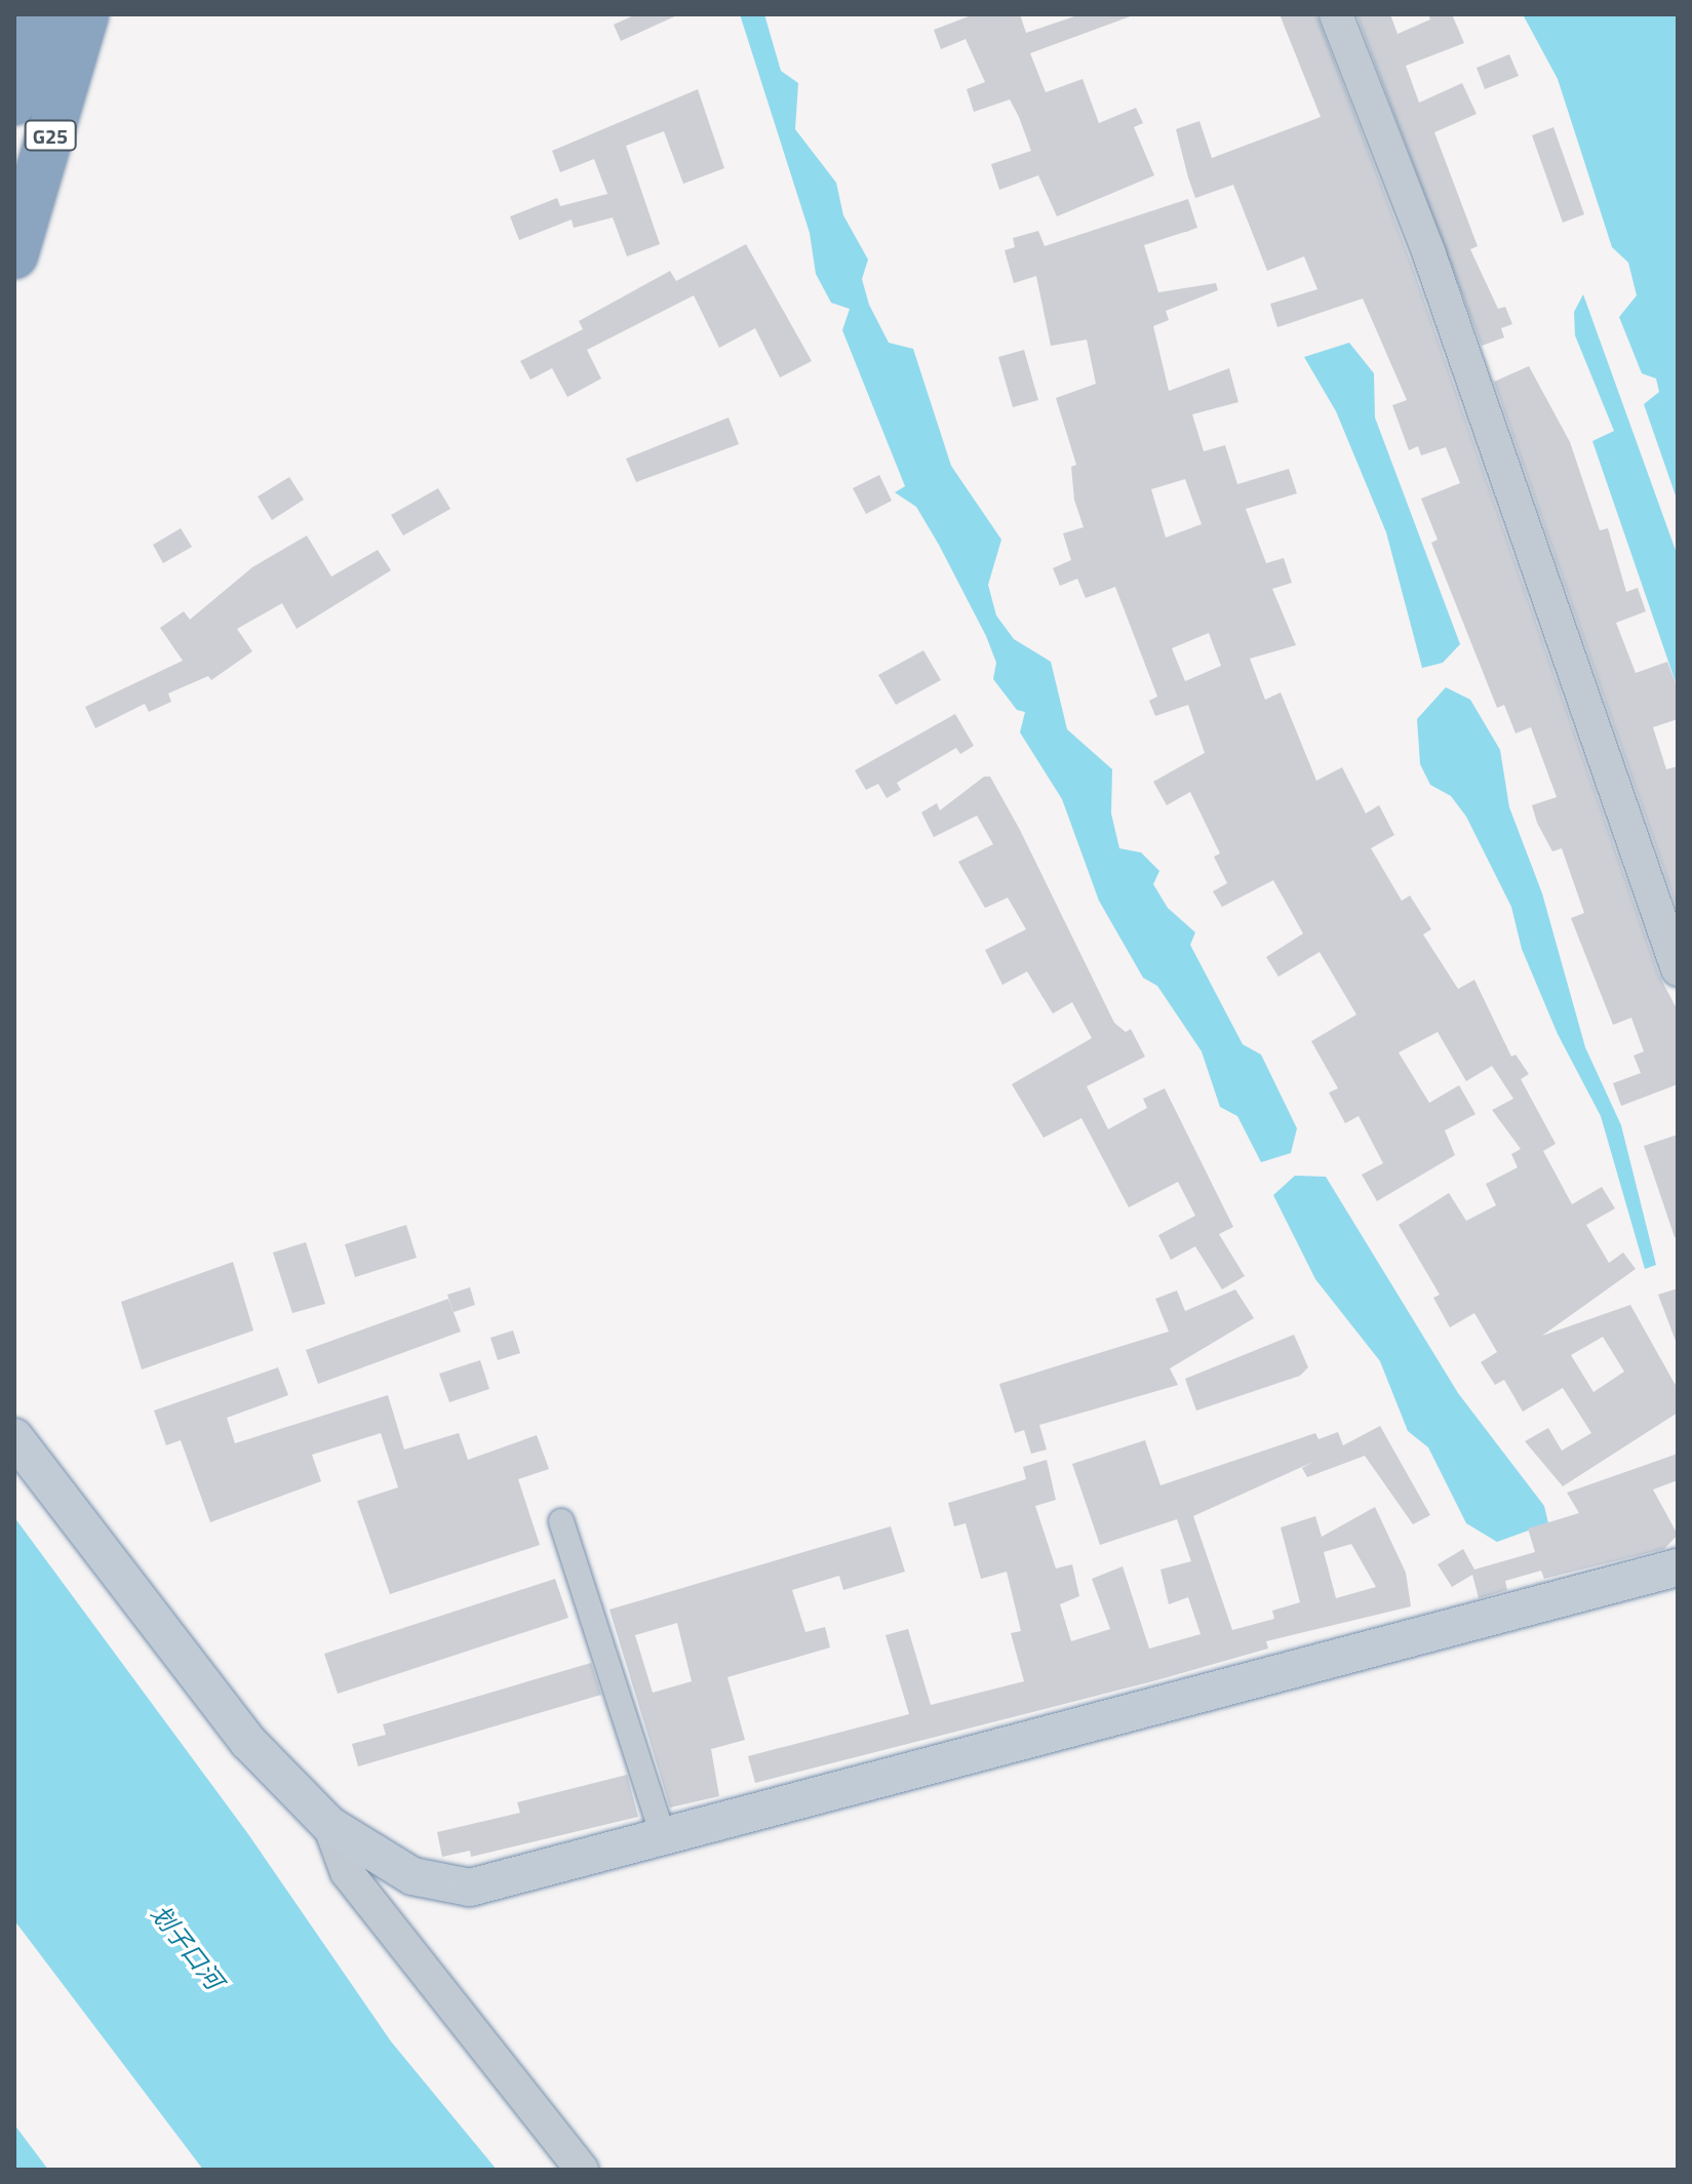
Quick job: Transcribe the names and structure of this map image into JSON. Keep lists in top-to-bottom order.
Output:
{
  "streets": {
    "highway": ["G25"]
  },
  "water": ["划子口河"]
}
